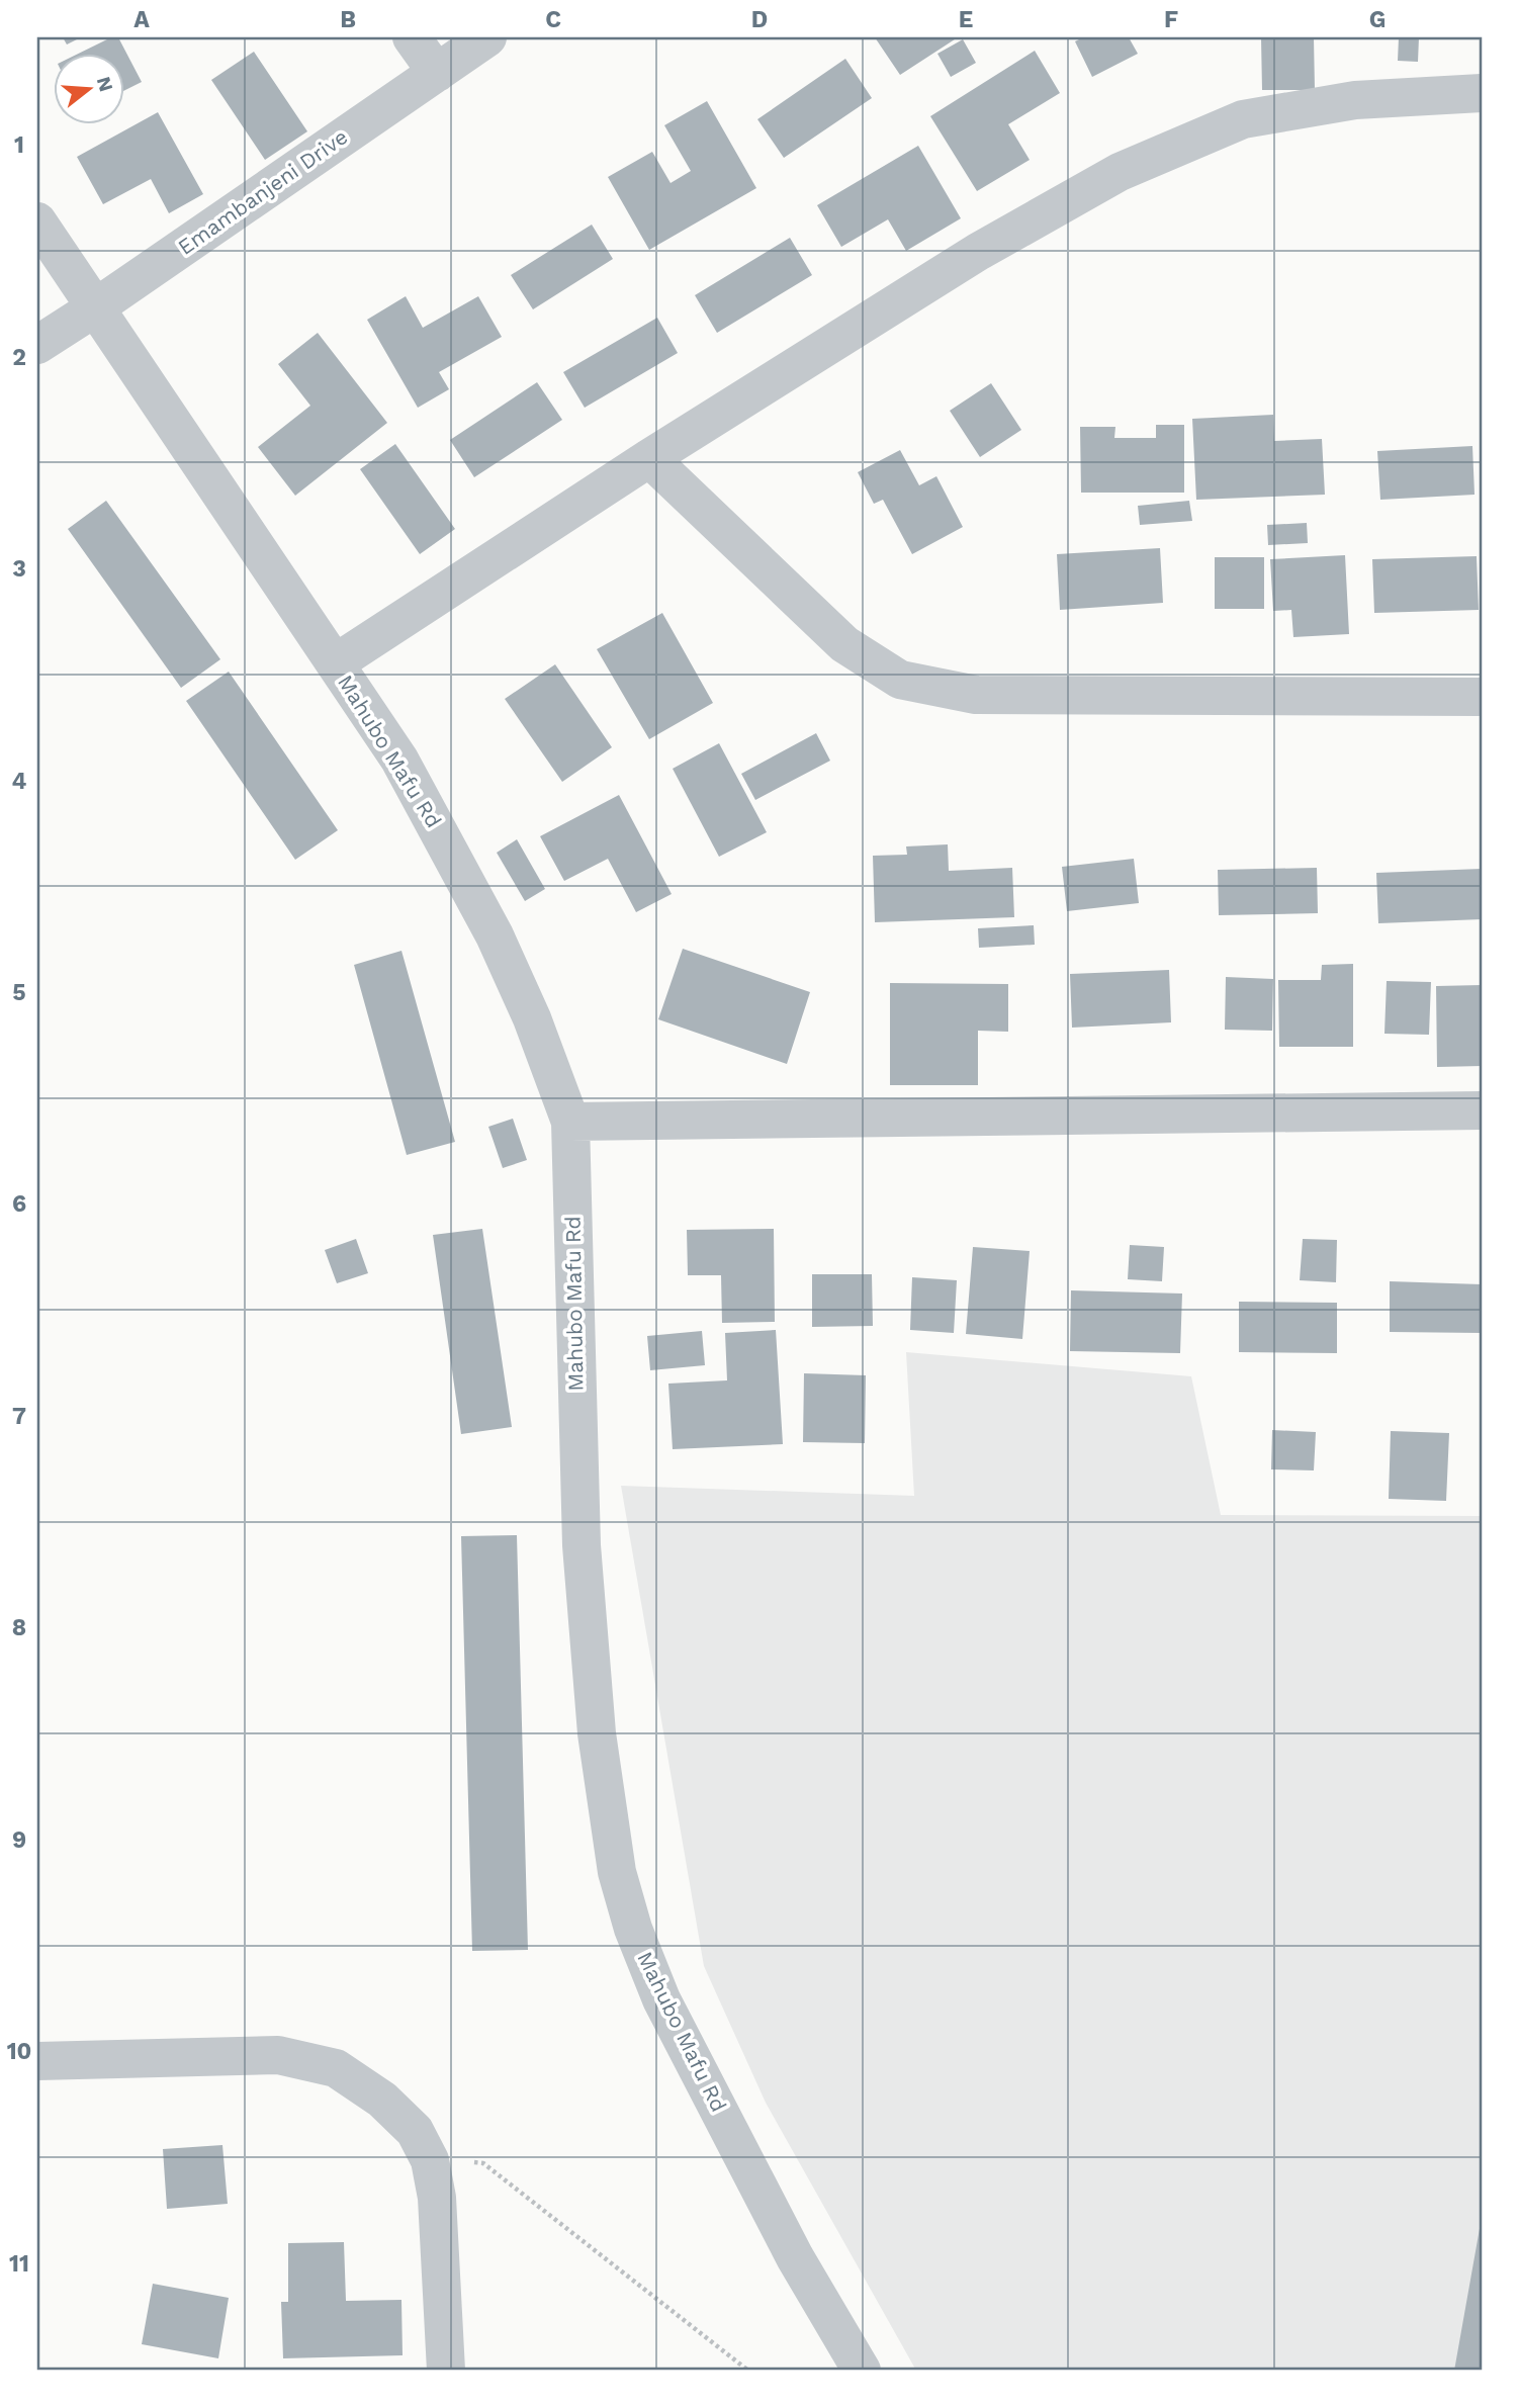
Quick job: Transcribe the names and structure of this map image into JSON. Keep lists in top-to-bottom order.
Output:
{
  "streets": {
    "street": ["Emambanjeni Drive", "Mahubo Mafu Rd"]
  },
  "crossings": [
    ["Emambanjeni Drive", "Mahubo Mafu Rd"]
  ],
  "north": "right",
  "grid": {
    "columns": [
      "A",
      "B",
      "C",
      "D",
      "E",
      "F",
      "G"
    ],
    "rows": [
      "1",
      "2",
      "3",
      "4",
      "5",
      "6",
      "7",
      "8",
      "9",
      "10",
      "11"
    ]
  }
}
